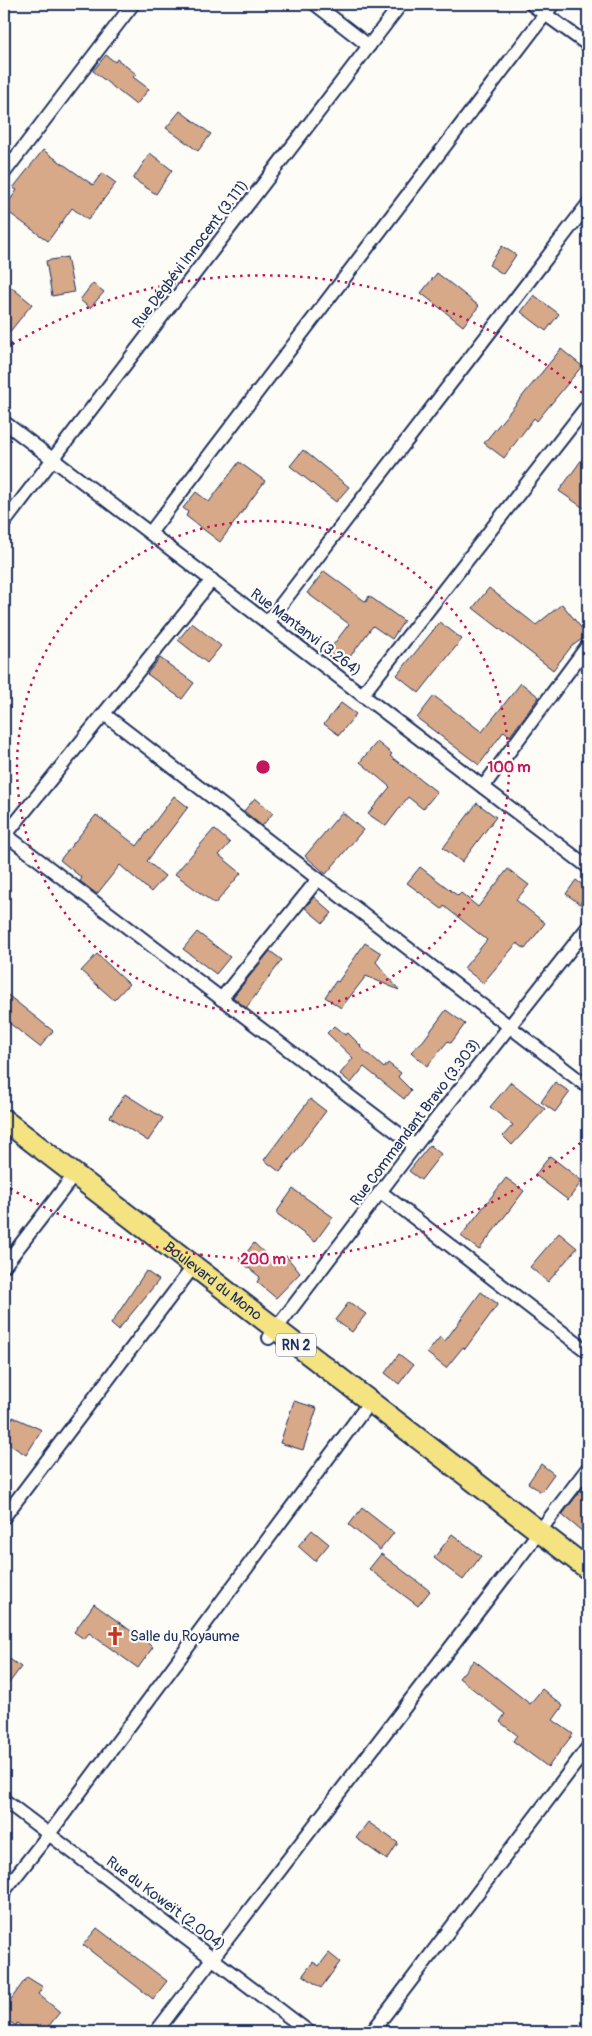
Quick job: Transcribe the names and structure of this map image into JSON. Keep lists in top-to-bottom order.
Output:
{
  "streets": {
    "main road": ["Boulevard du Mono", "RN 2"],
    "street": [
      "Rue Dégbévi Innocent (3.111)",
      "Rue Mantanvi (3.264)",
      "Rue Commandant Bravo (3.303)",
      "Rue du Koweït (2.004)"
    ]
  },
  "crossings": [
    ["Rue Dégbévi Innocent (3.111)", "Rue Mantanvi (3.264)"],
    ["Rue Commandant Bravo (3.303)", "Boulevard du Mono"]
  ],
  "places": {
    "church": ["Salle du Royaume"]
  },
  "rings": ["100 m", "200 m"]
}
